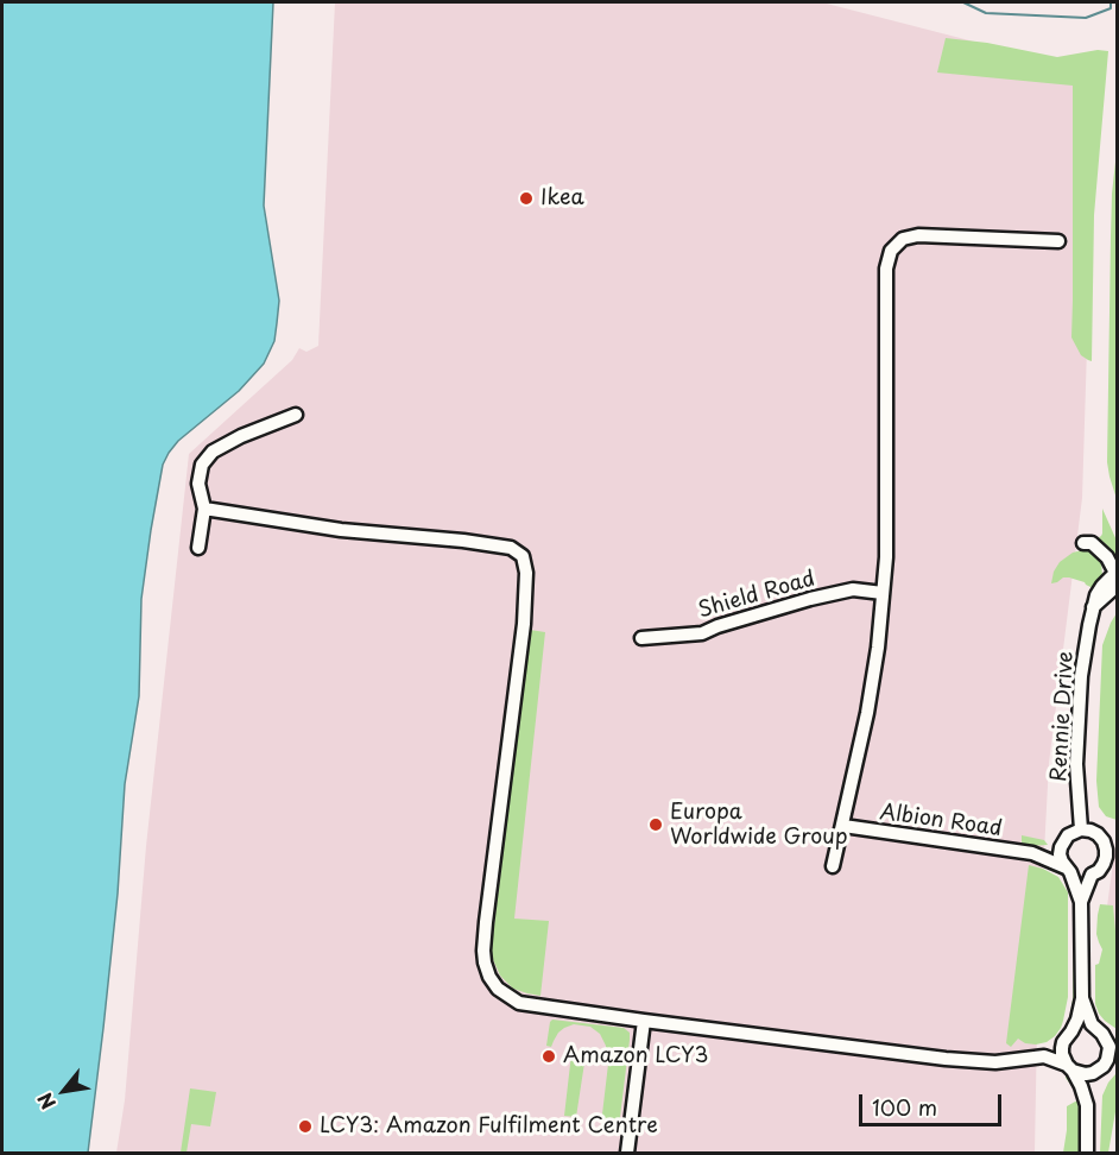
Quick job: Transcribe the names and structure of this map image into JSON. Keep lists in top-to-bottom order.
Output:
{
  "streets": {
    "street": ["Shield Road", "Rennie Drive", "Albion Road"]
  },
  "crossings": [
    ["Rennie Drive", "Albion Road"]
  ],
  "places": [
    "Ikea",
    "Europa Worldwide Group",
    "Amazon LCY3",
    "LCY3: Amazon Fulfilment Centre"
  ],
  "scale_bar": "100 m",
  "north": "bottom left"
}
